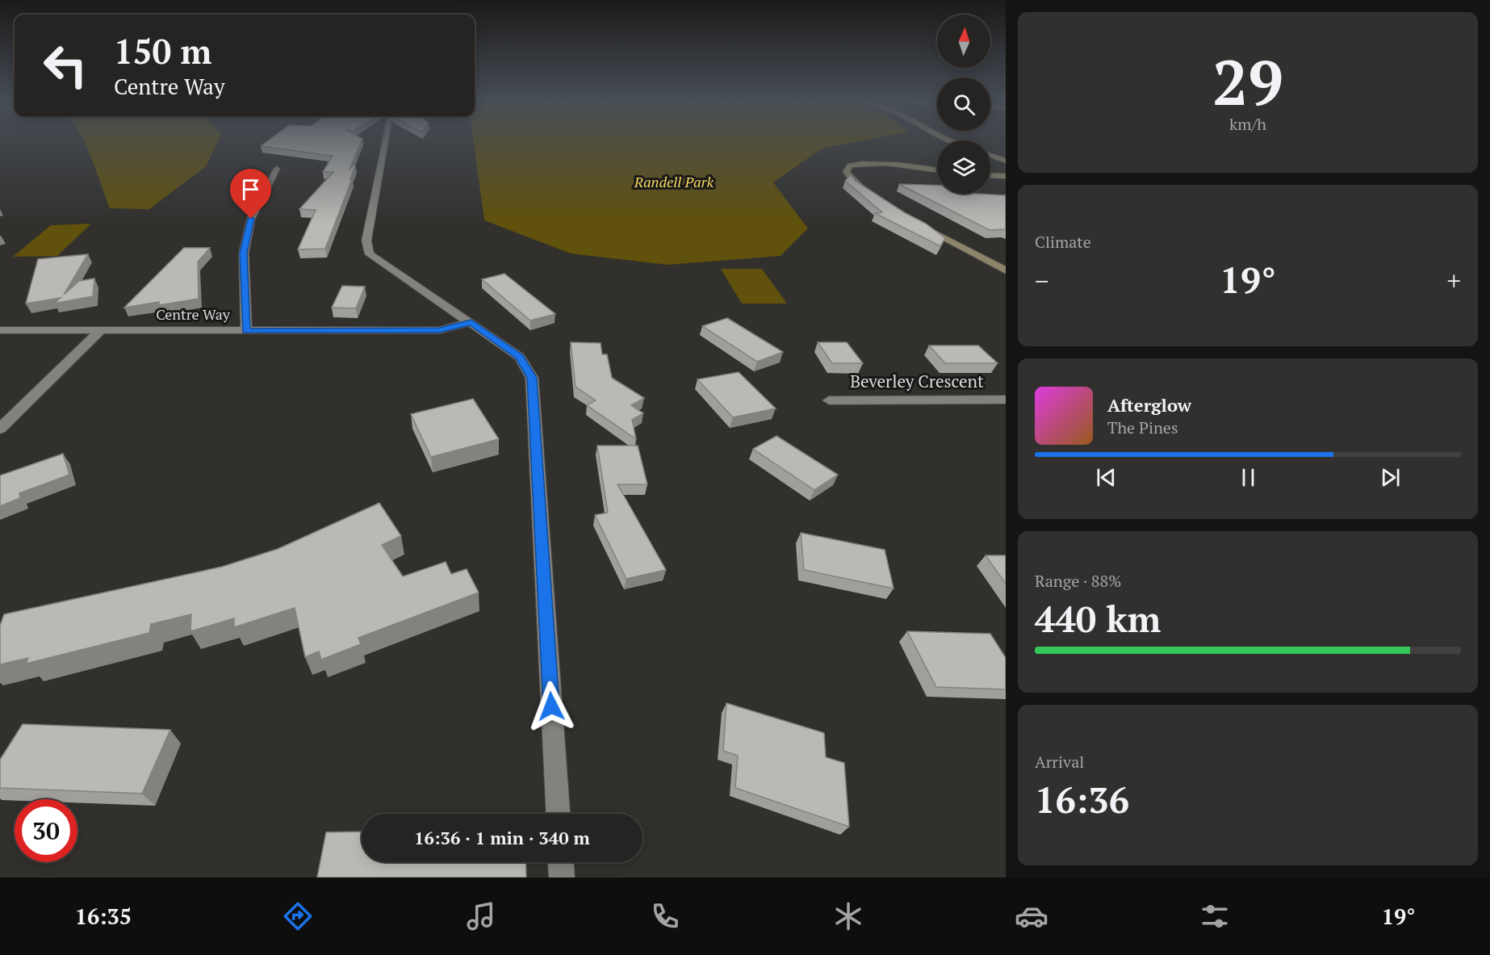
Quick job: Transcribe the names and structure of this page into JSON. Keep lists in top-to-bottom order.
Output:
{
  "streets": {
    "street": ["Centre Way", "Beverley Crescent"]
  },
  "parks": ["Randell Park"],
  "north": "top",
  "page": {
    "tile": [
      ["29", "km/h"],
      "Climate",
      ["Range · 88%", "440 km"],
      ["Arrival", "16:36"]
    ],
    "turn": ["150 m", "Centre Way"],
    "heat": ["−", "19°", "+"],
    "song": ["Afterglow", "The Pines"],
    "limit": "30",
    "trip": "16:36 · 1 min · 340 m",
    "tabs": ["16:35", "19°"]
  }
}
